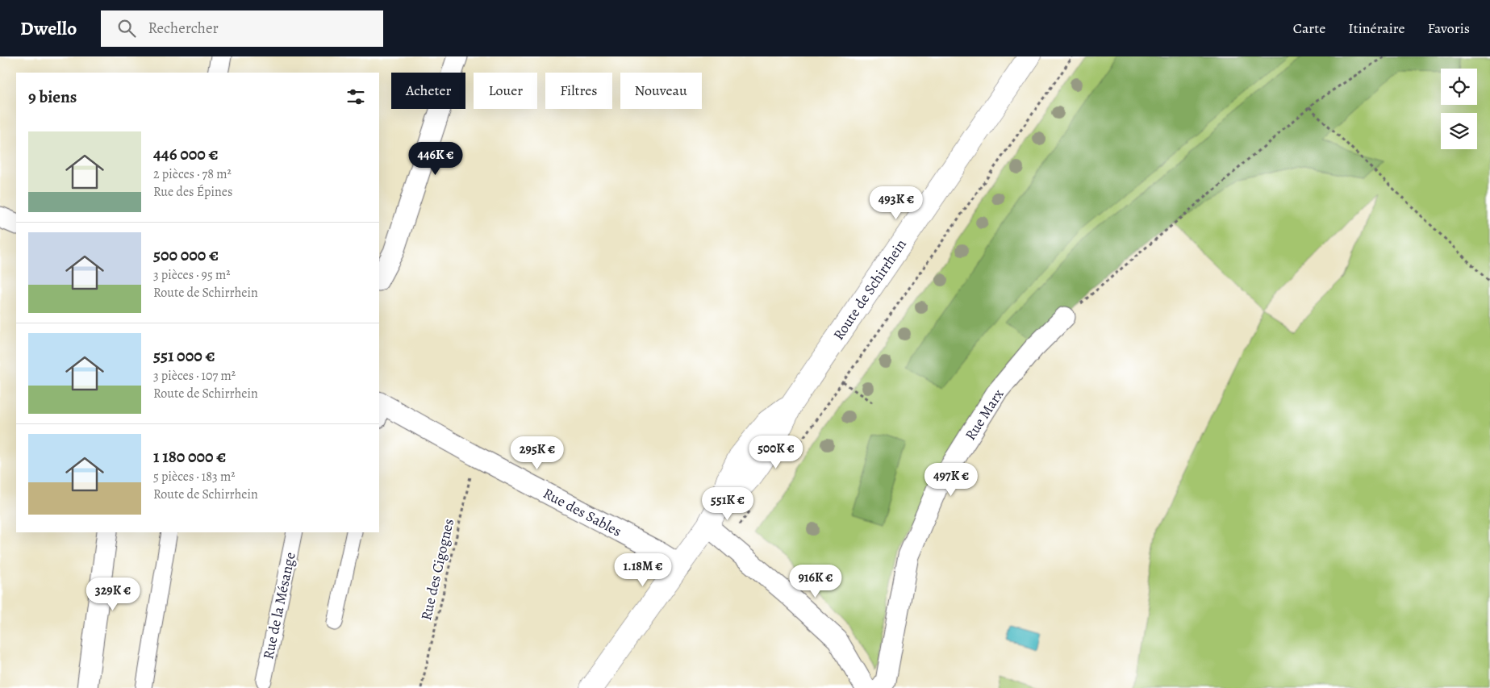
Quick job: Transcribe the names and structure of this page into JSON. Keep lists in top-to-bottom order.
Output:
{
  "streets": {
    "street": [
      "Route de Schirrhein",
      "Rue Marx",
      "Rue des Sables",
      "Rue de la Mésange"
    ],
    "path": ["Rue des Cigognes"]
  },
  "crossings": [
    ["Route de Schirrhein", "Rue des Sables"],
    ["Rue des Sables", "Rue des Cigognes"]
  ],
  "page": {
    "header": "Dwello",
    "search": "Rechercher",
    "nav": ["Carte", "Itinéraire", "Favoris"],
    "chip": [
      "Acheter",
      "Louer",
      "Filtres",
      "Nouveau"
    ],
    "heading": "9 biens",
    "list": [
      {
        "name": "446 000 €",
        "note": "2 pièces · 78 m² · Rue des Épines"
      },
      {
        "name": "500 000 €",
        "note": "3 pièces · 95 m² · Route de Schirrhein"
      },
      {
        "name": "551 000 €",
        "note": "3 pièces · 107 m² · Route de Schirrhein"
      },
      {
        "name": "1 180 000 €",
        "note": "5 pièces · 183 m² · Route de Schirrhein"
      }
    ],
    "price": [
      "446K €",
      "493K €",
      "500K €",
      "295K €",
      "497K €",
      "551K €",
      "1.18M €",
      "916K €",
      "329K €"
    ]
  }
}
